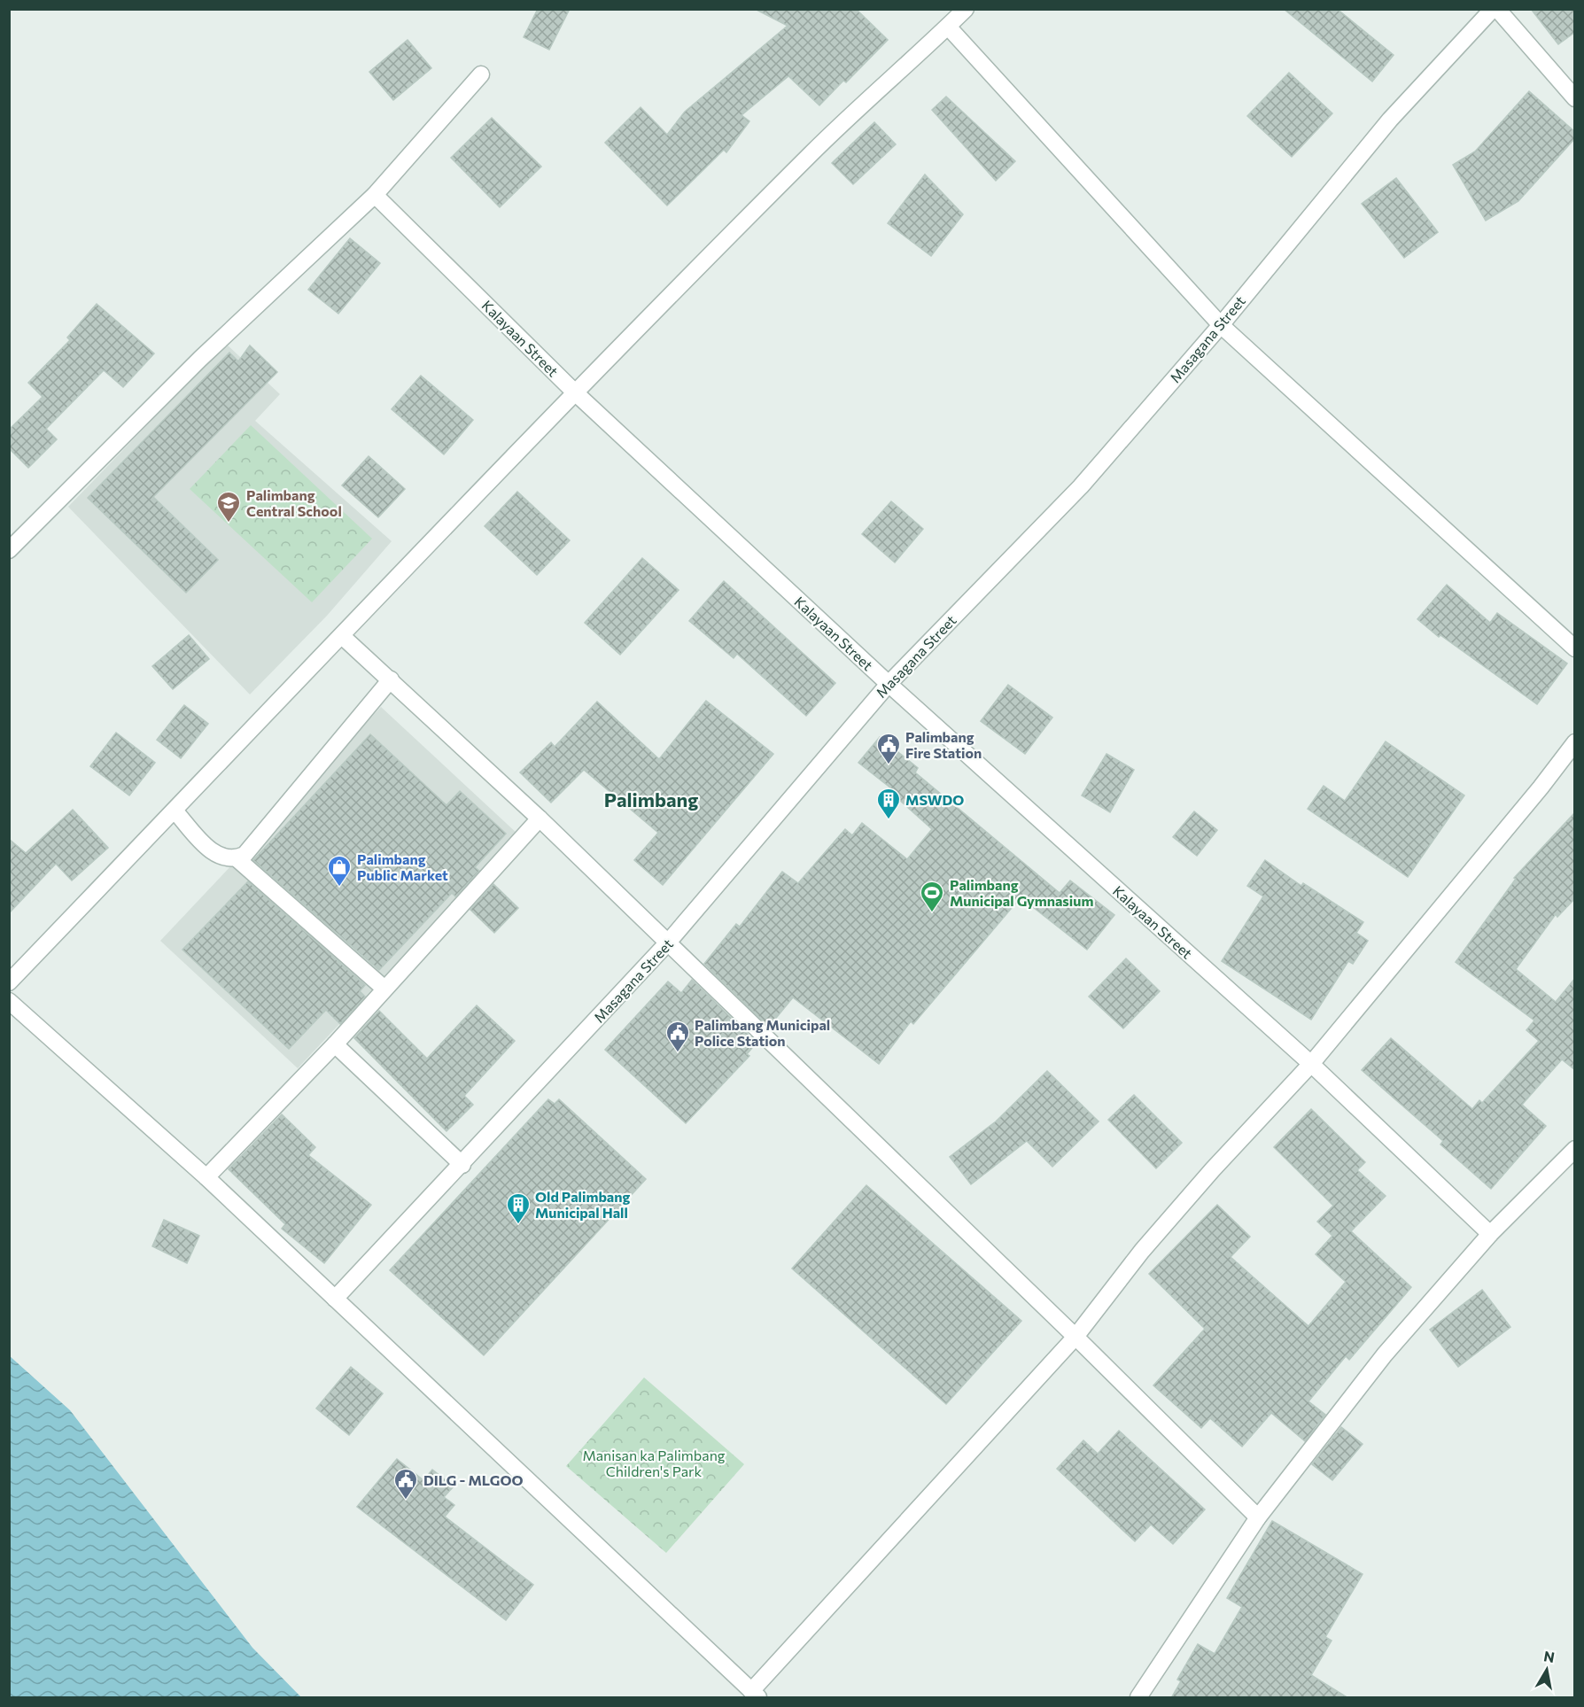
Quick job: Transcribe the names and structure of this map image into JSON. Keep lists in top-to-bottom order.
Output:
{
  "streets": {
    "street": ["Kalayaan Street", "Masagana Street"]
  },
  "crossings": [
    ["Kalayaan Street", "Masagana Street"]
  ],
  "districts": ["Palimbang"],
  "parks": ["Manisan ka Palimbang Children's Park"],
  "places": {
    "school or university": ["Palimbang Central School"],
    "public building": ["Palimbang Fire Station", "Palimbang Municipal Police Station", "DILG - MLGOO"],
    "building": ["MSWDO", "Old Palimbang Municipal Hall"],
    "shop": ["Palimbang Public Market"],
    "sports": ["Palimbang Municipal Gymnasium"]
  },
  "north": "top"
}
